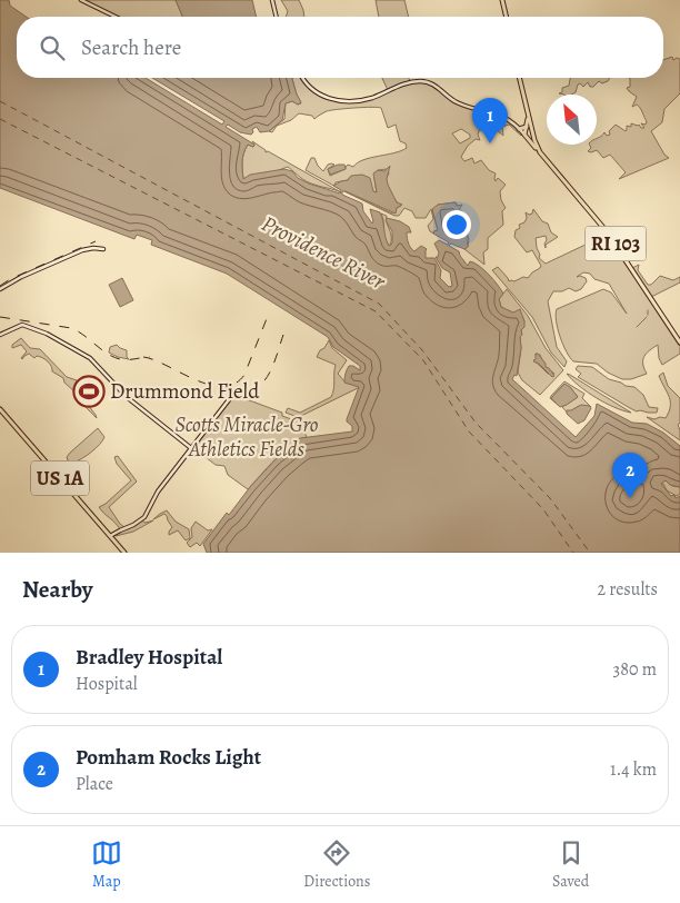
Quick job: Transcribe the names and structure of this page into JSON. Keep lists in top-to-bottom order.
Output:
{
  "streets": {
    "main road": ["RI 103", "US 1A"]
  },
  "water": ["Providence River"],
  "parks": ["Scotts Miracle-Gro Athletics Fields"],
  "places": {
    "sports": ["Drummond Field"]
  },
  "north": "top left",
  "page": {
    "search": "Search here",
    "pins": ["1", "2"],
    "heading": ["Nearby", "2 results"],
    "list": [
      {
        "mark": "1",
        "name": "Bradley Hospital",
        "note": "Hospital",
        "value": "380 m"
      },
      {
        "mark": "2",
        "name": "Pomham Rocks Light",
        "note": "Place",
        "value": "1.4 km"
      }
    ],
    "nav": ["Map", "Directions", "Saved"]
  }
}
